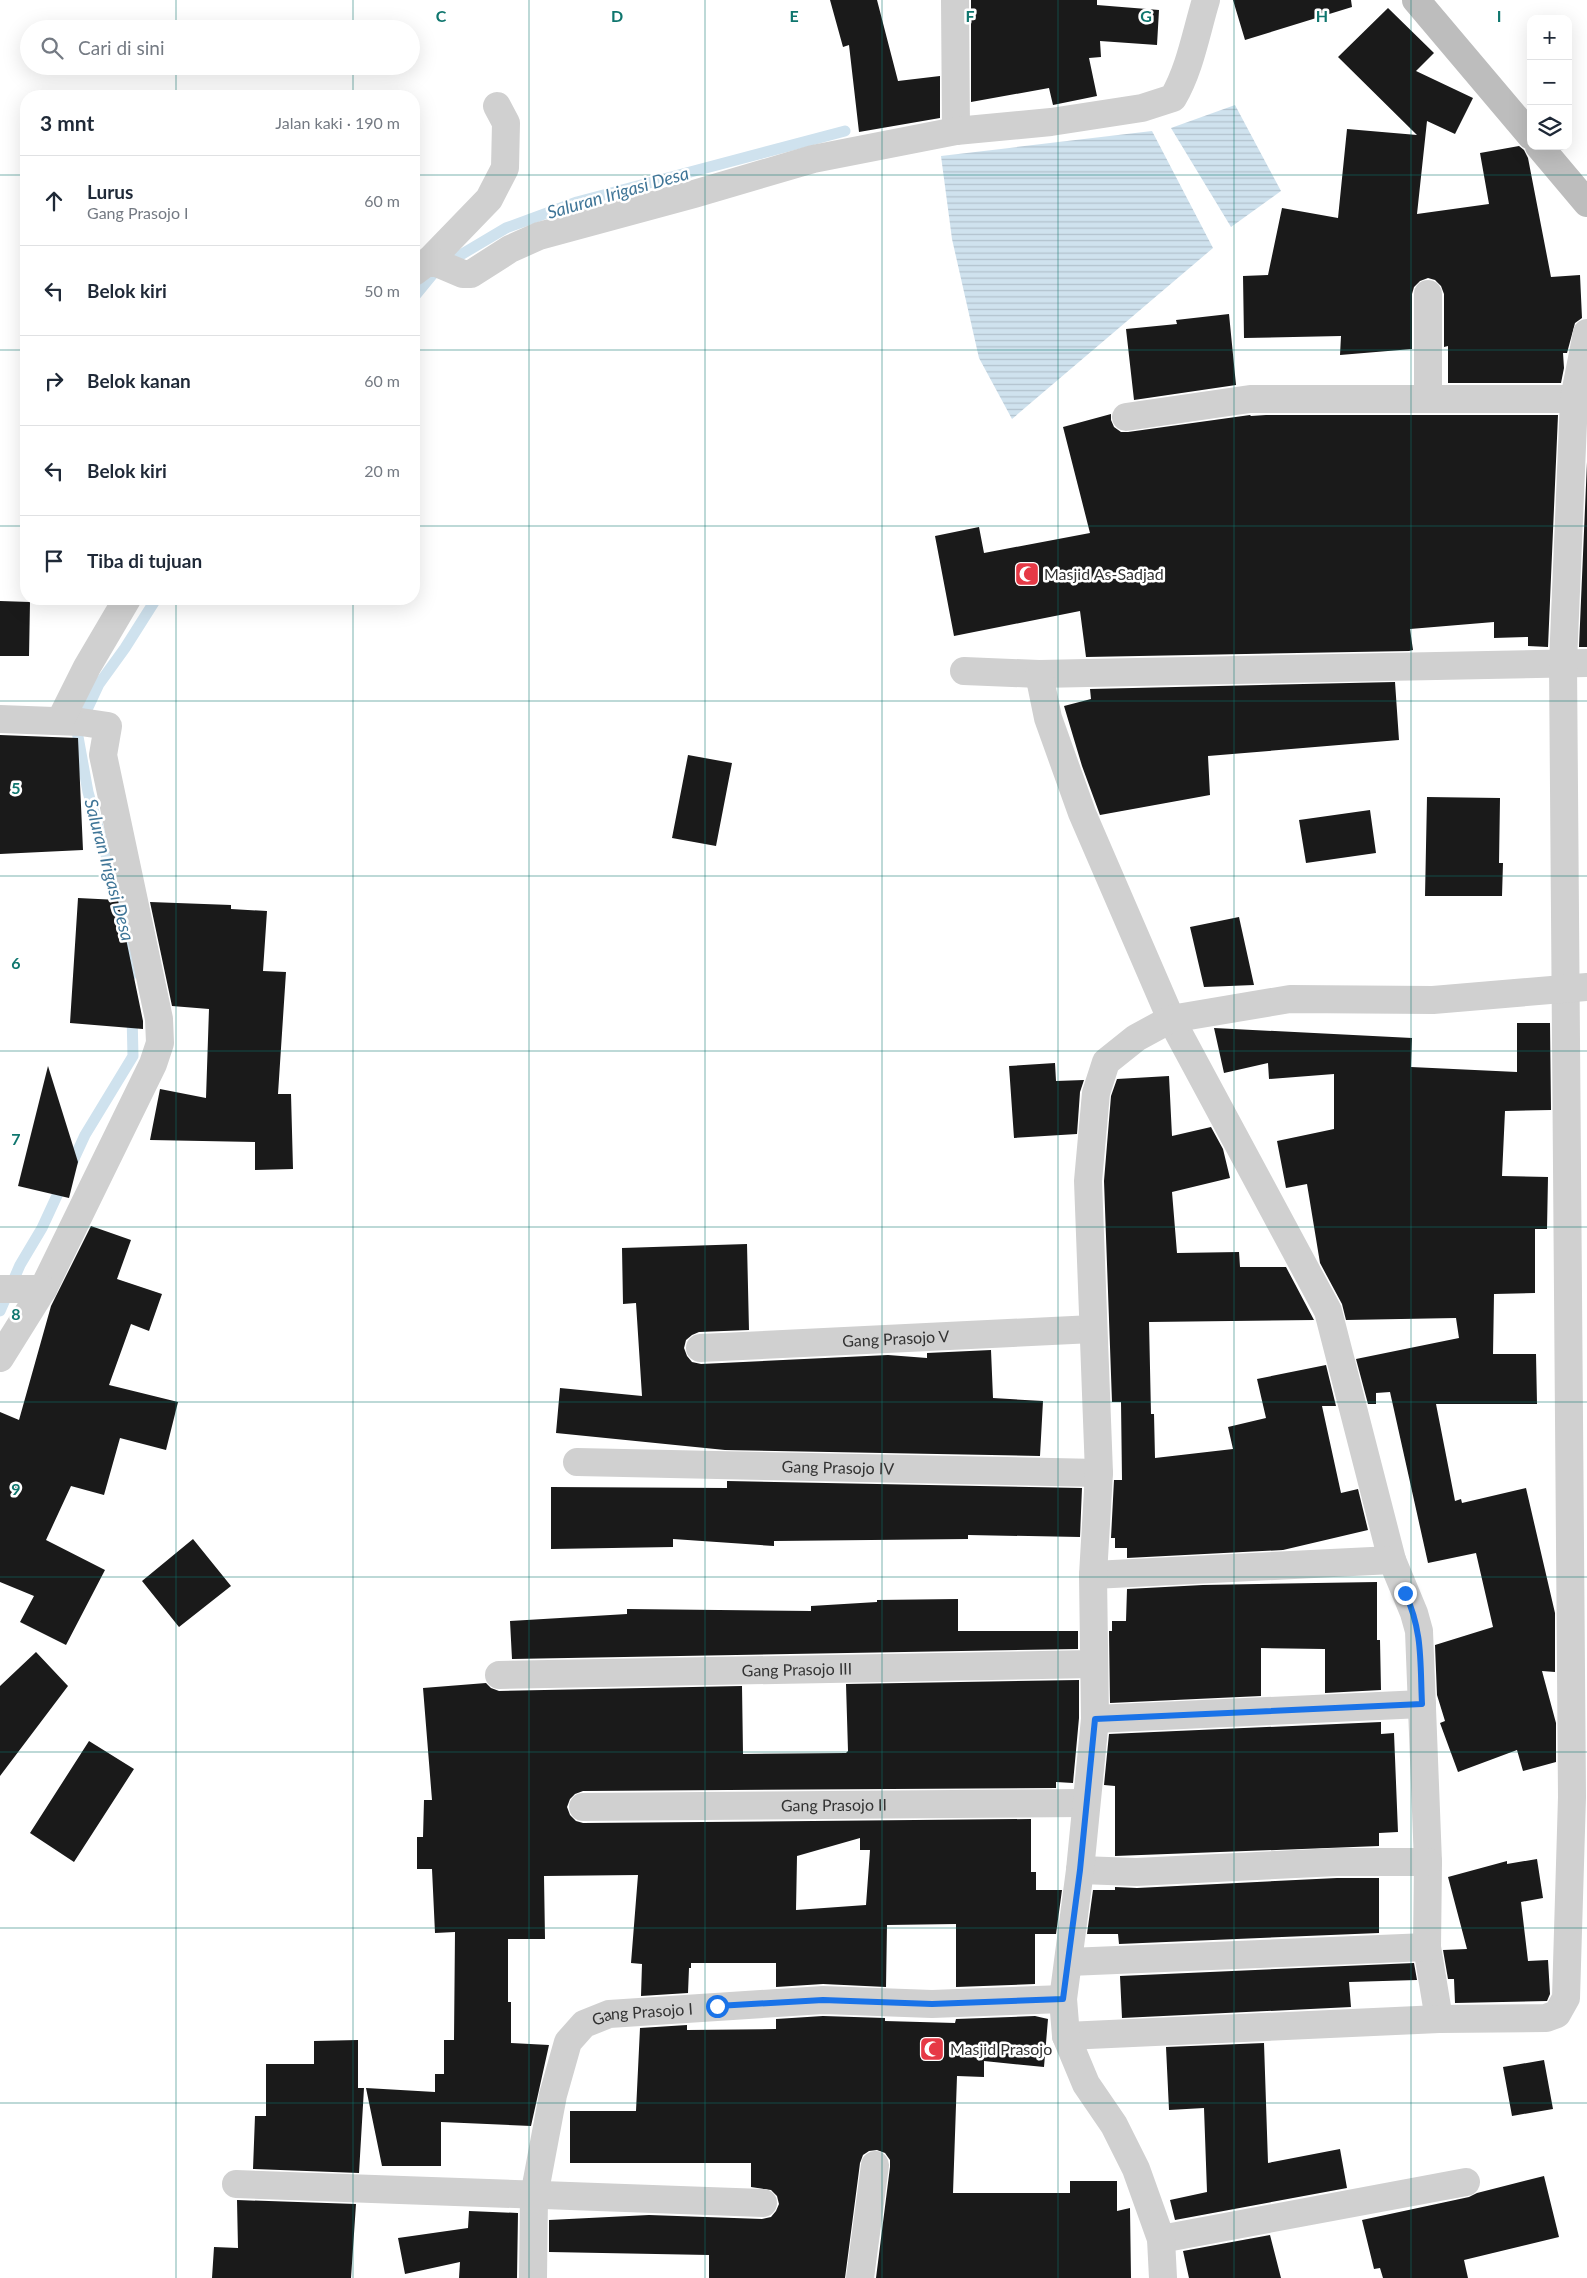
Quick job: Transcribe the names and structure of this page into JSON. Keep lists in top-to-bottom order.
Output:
{
  "streets": {
    "street": [
      "Gang Prasojo V",
      "Gang Prasojo IV",
      "Gang Prasojo III",
      "Gang Prasojo II",
      "Gang Prasojo I"
    ]
  },
  "water": ["Saluran Irigasi Desa"],
  "places": {
    "mosque": ["Masjid As-Sadjad", "Masjid Prasojo"]
  },
  "page": {
    "map_buttons": ["+", "−"],
    "search": "Cari di sini",
    "heading": ["3 mnt", "Jalan kaki · 190 m"],
    "list": [
      ["Lurus", "Gang Prasojo I", "60 m"],
      ["Belok kiri", "50 m"],
      ["Belok kanan", "60 m"],
      ["Belok kiri", "20 m"],
      "Tiba di tujuan"
    ]
  },
  "grid": {
    "columns": [
      "C",
      "D",
      "E",
      "F",
      "G",
      "H",
      "I"
    ],
    "rows": [
      "5",
      "6",
      "7",
      "8",
      "9"
    ]
  }
}
